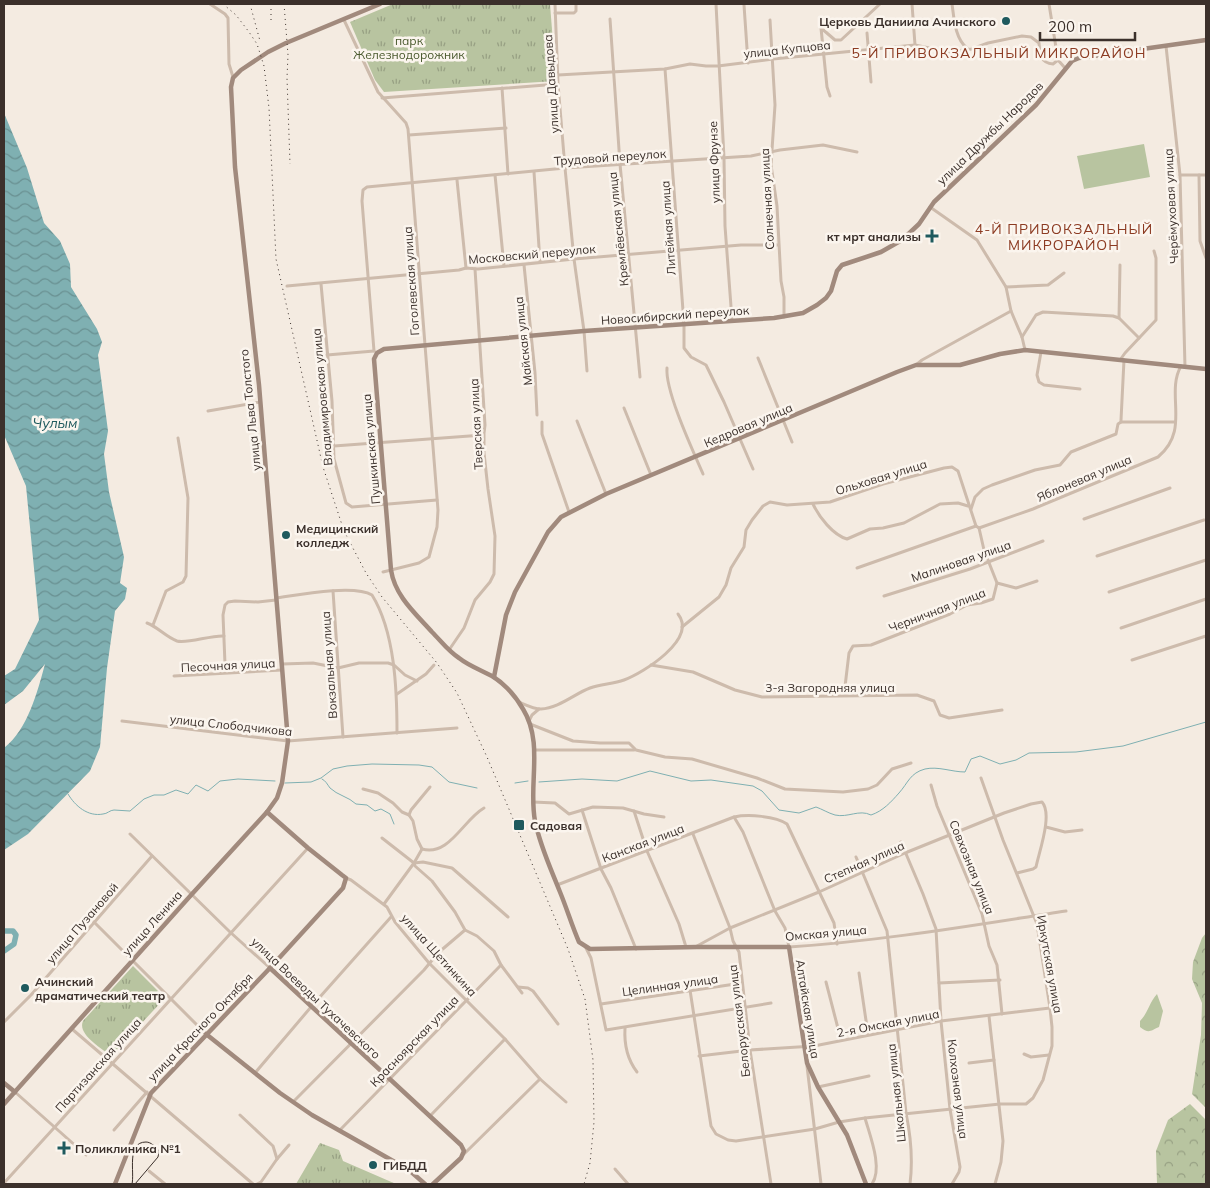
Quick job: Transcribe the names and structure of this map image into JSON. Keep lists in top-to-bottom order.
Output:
{
  "streets": {
    "street": [
      "улица Купцова",
      "улица Давыдова",
      "улица Дружбы Народов",
      "Трудовой переулок",
      "улица Фрунзе",
      "Солнечная улица",
      "Черёмуховая улица",
      "Литейная улица",
      "Кремлёвская улица",
      "Московский переулок",
      "Гоголевская улица",
      "Новосибирский переулок",
      "Майская улица",
      "Владимировская улица",
      "улица Льва Толстого",
      "Тверская улица",
      "Кедровая улица",
      "Пушкинская улица",
      "Ольховая улица",
      "Яблоневая улица",
      "Малиновая улица",
      "Черничная улица",
      "Песочная улица",
      "Вокзальная улица",
      "3-я Загородняя улица",
      "улица Слободчикова",
      "Канская улица",
      "Степная улица",
      "Совхозная улица",
      "улица Пузановой",
      "улица Ленина",
      "Омская улица",
      "улица Щетинкина",
      "Иркутская улица",
      "Целинная улица",
      "улица Воеводы Тухачевского",
      "Алтайская улица",
      "Белорусская улица",
      "2-я Омская улица",
      "улица Красного Октября",
      "Красноярская улица",
      "Партизанская улица",
      "Колхозная улица",
      "Школьная улица"
    ]
  },
  "crossings": [
    ["улица Купцова", "улица Давыдова"],
    ["улица Купцова", "улица Фрунзе"],
    ["улица Купцова", "Солнечная улица"],
    ["улица Купцова", "Литейная улица"],
    ["улица Купцова", "Кремлёвская улица"],
    ["улица Давыдова", "Трудовой переулок"],
    ["улица Давыдова", "Московский переулок"],
    ["улица Давыдова", "Новосибирский переулок"],
    ["улица Дружбы Народов", "Черёмуховая улица"],
    ["улица Дружбы Народов", "Новосибирский переулок"],
    ["Трудовой переулок", "улица Фрунзе"],
    ["Трудовой переулок", "Солнечная улица"],
    ["Трудовой переулок", "Литейная улица"],
    ["Трудовой переулок", "Кремлёвская улица"],
    ["Трудовой переулок", "Гоголевская улица"],
    ["Трудовой переулок", "Пушкинская улица"],
    ["улица Фрунзе", "Московский переулок"],
    ["улица Фрунзе", "Новосибирский переулок"],
    ["Солнечная улица", "Московский переулок"],
    ["Солнечная улица", "Новосибирский переулок"],
    ["Черёмуховая улица", "Кедровая улица"],
    ["Черёмуховая улица", "Яблоневая улица"],
    ["Литейная улица", "Московский переулок"],
    ["Литейная улица", "Новосибирский переулок"],
    ["Литейная улица", "Кедровая улица"],
    ["Кремлёвская улица", "Московский переулок"],
    ["Кремлёвская улица", "Новосибирский переулок"],
    ["Московский переулок", "Гоголевская улица"],
    ["Московский переулок", "Майская улица"],
    ["Московский переулок", "Владимировская улица"],
    ["Московский переулок", "Тверская улица"],
    ["Московский переулок", "Пушкинская улица"],
    ["Гоголевская улица", "Новосибирский переулок"],
    ["Гоголевская улица", "Пушкинская улица"],
    ["Новосибирский переулок", "Майская улица"],
    ["Новосибирский переулок", "Владимировская улица"],
    ["Новосибирский переулок", "Тверская улица"],
    ["Новосибирский переулок", "Пушкинская улица"],
    ["Владимировская улица", "Пушкинская улица"],
    ["улица Льва Толстого", "Песочная улица"],
    ["улица Льва Толстого", "улица Слободчикова"],
    ["улица Льва Толстого", "улица Ленина"],
    ["Тверская улица", "Пушкинская улица"],
    ["Кедровая улица", "Пушкинская улица"],
    ["Черничная улица", "3-я Загородняя улица"],
    ["Песочная улица", "Вокзальная улица"],
    ["Вокзальная улица", "улица Слободчикова"],
    ["улица Слободчикова", "улица Ленина"],
    ["Канская улица", "Алтайская улица"],
    ["Канская улица", "Белорусская улица"],
    ["Степная улица", "Совхозная улица"],
    ["Степная улица", "Омская улица"],
    ["Степная улица", "Иркутская улица"],
    ["Степная улица", "Алтайская улица"],
    ["Степная улица", "Белорусская улица"],
    ["Степная улица", "Колхозная улица"],
    ["Степная улица", "Школьная улица"],
    ["Совхозная улица", "Омская улица"],
    ["Совхозная улица", "2-я Омская улица"],
    ["улица Пузановой", "улица Воеводы Тухачевского"],
    ["улица Ленина", "улица Щетинкина"],
    ["улица Ленина", "улица Воеводы Тухачевского"],
    ["Омская улица", "Иркутская улица"],
    ["Омская улица", "Алтайская улица"],
    ["Омская улица", "Белорусская улица"],
    ["Омская улица", "Колхозная улица"],
    ["Омская улица", "Школьная улица"],
    ["улица Щетинкина", "улица Красного Октября"],
    ["улица Щетинкина", "Красноярская улица"],
    ["улица Щетинкина", "Партизанская улица"],
    ["Иркутская улица", "2-я Омская улица"],
    ["Целинная улица", "Белорусская улица"],
    ["улица Воеводы Тухачевского", "улица Красного Октября"],
    ["улица Воеводы Тухачевского", "Красноярская улица"],
    ["улица Воеводы Тухачевского", "Партизанская улица"],
    ["Алтайская улица", "2-я Омская улица"],
    ["Белорусская улица", "2-я Омская улица"],
    ["2-я Омская улица", "Колхозная улица"],
    ["2-я Омская улица", "Школьная улица"]
  ],
  "districts": ["5-Й ПРИВОКЗАЛЬНЫЙ МИКРОРАЙОН", "4-Й ПРИВОКЗАЛЬНЫЙ МИКРОРАЙОН"],
  "water": ["Чулым"],
  "parks": ["парк Железнодорожник"],
  "places": {
    "other": [
      "Церковь Даниила Ачинского",
      "Медицинский колледж",
      "Ачинский драматический театр",
      "ГИБДД"
    ],
    "health": ["кт мрт анализы", "Поликлиника №1"],
    "transit": ["Садовая"]
  },
  "scale_bar": "200 m"
}
